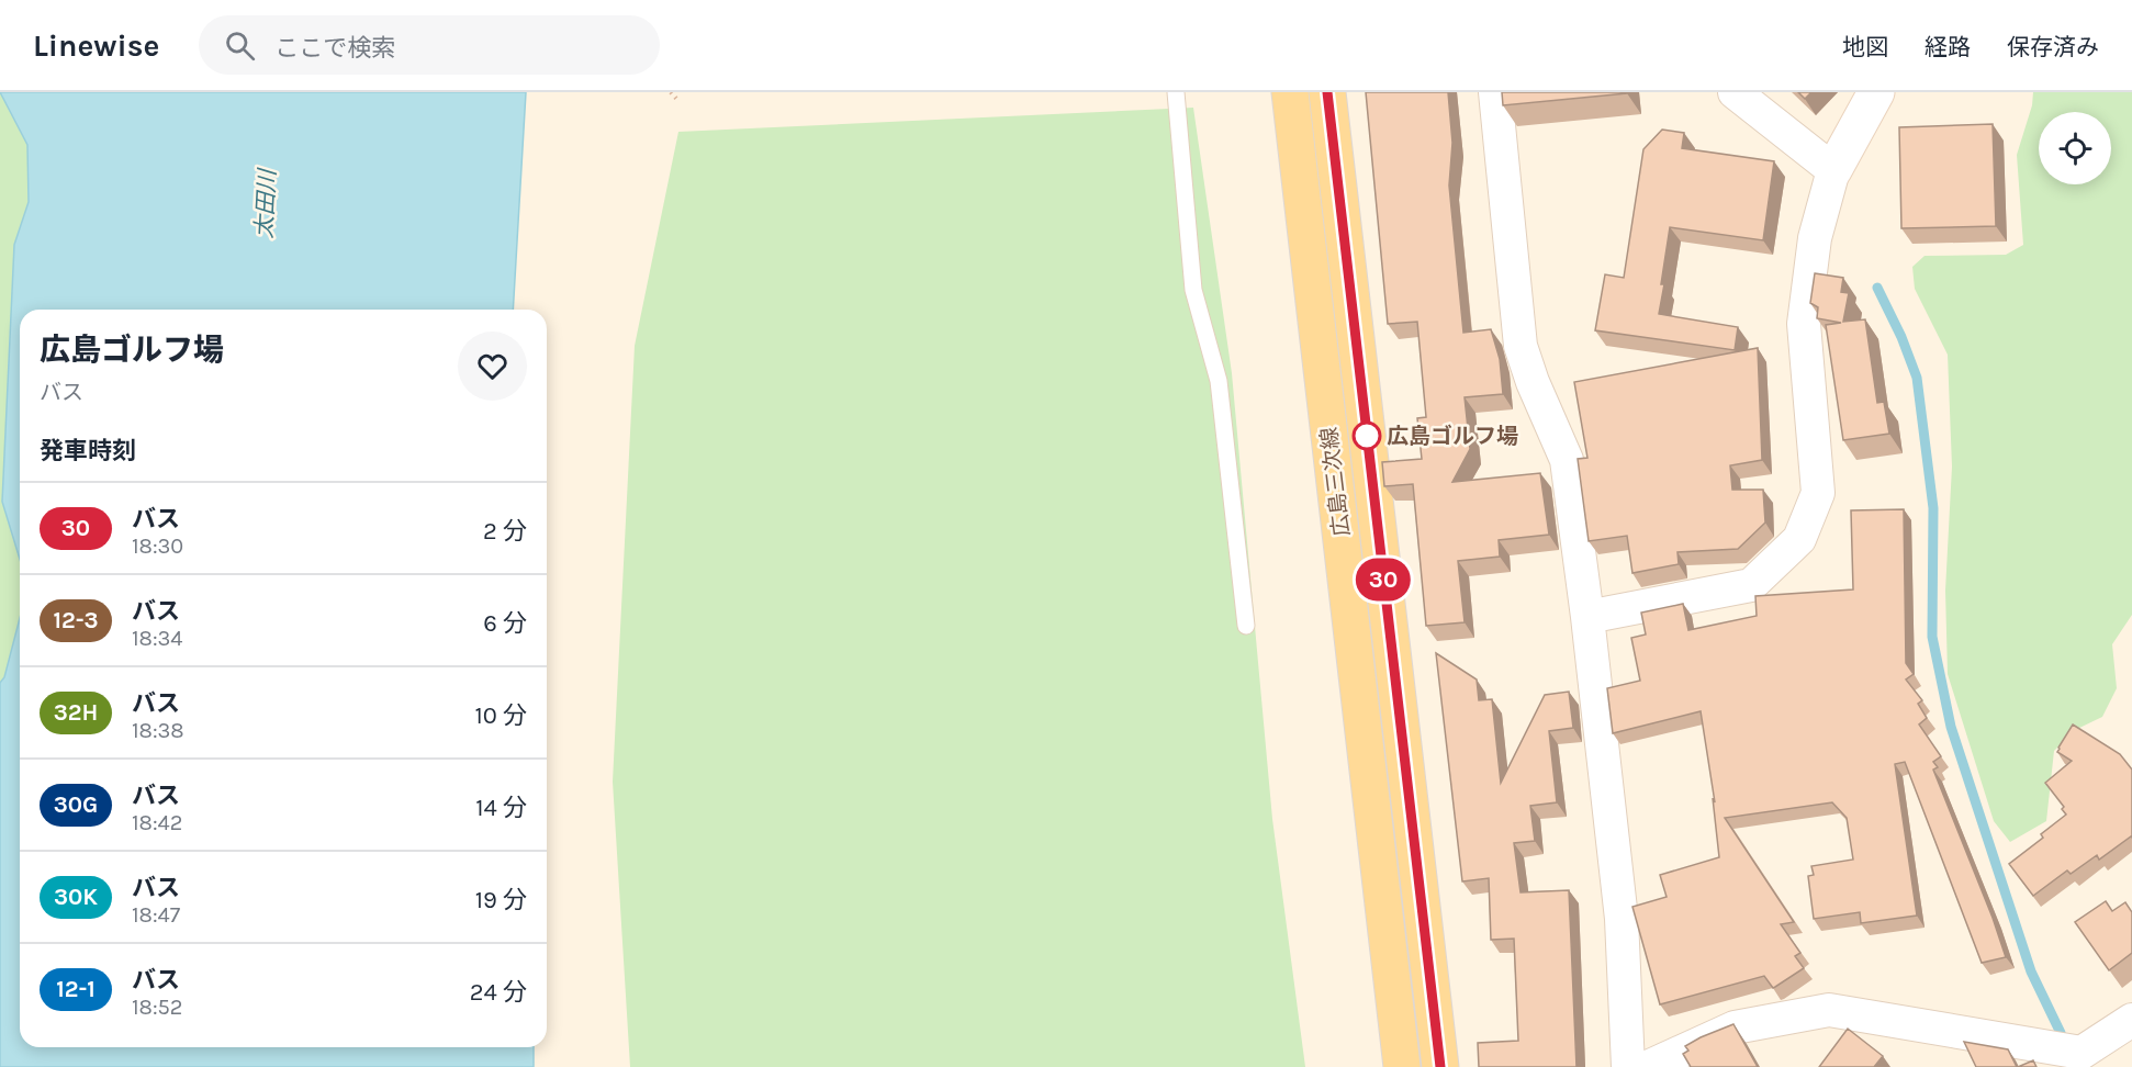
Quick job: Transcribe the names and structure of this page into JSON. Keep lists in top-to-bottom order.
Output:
{
  "streets": {
    "main road": ["広島三次線"]
  },
  "water": ["太田川"],
  "places": ["広島ゴルフ場"],
  "lines": ["bus line 30"],
  "page": {
    "header": "Linewise",
    "search": "ここで検索",
    "nav": ["地図", "経路", "保存済み"],
    "on_map": "30",
    "heading": [
      ["広島ゴルフ場", "バス"],
      "発車時刻"
    ],
    "list": [
      {
        "mark": "30",
        "name": "バス",
        "note": "18:30",
        "value": "2 分"
      },
      {
        "mark": "12-3",
        "name": "バス",
        "note": "18:34",
        "value": "6 分"
      },
      {
        "mark": "32H",
        "name": "バス",
        "note": "18:38",
        "value": "10 分"
      },
      {
        "mark": "30G",
        "name": "バス",
        "note": "18:42",
        "value": "14 分"
      },
      {
        "mark": "30K",
        "name": "バス",
        "note": "18:47",
        "value": "19 分"
      },
      {
        "mark": "12-1",
        "name": "バス",
        "note": "18:52",
        "value": "24 分"
      }
    ]
  }
}
